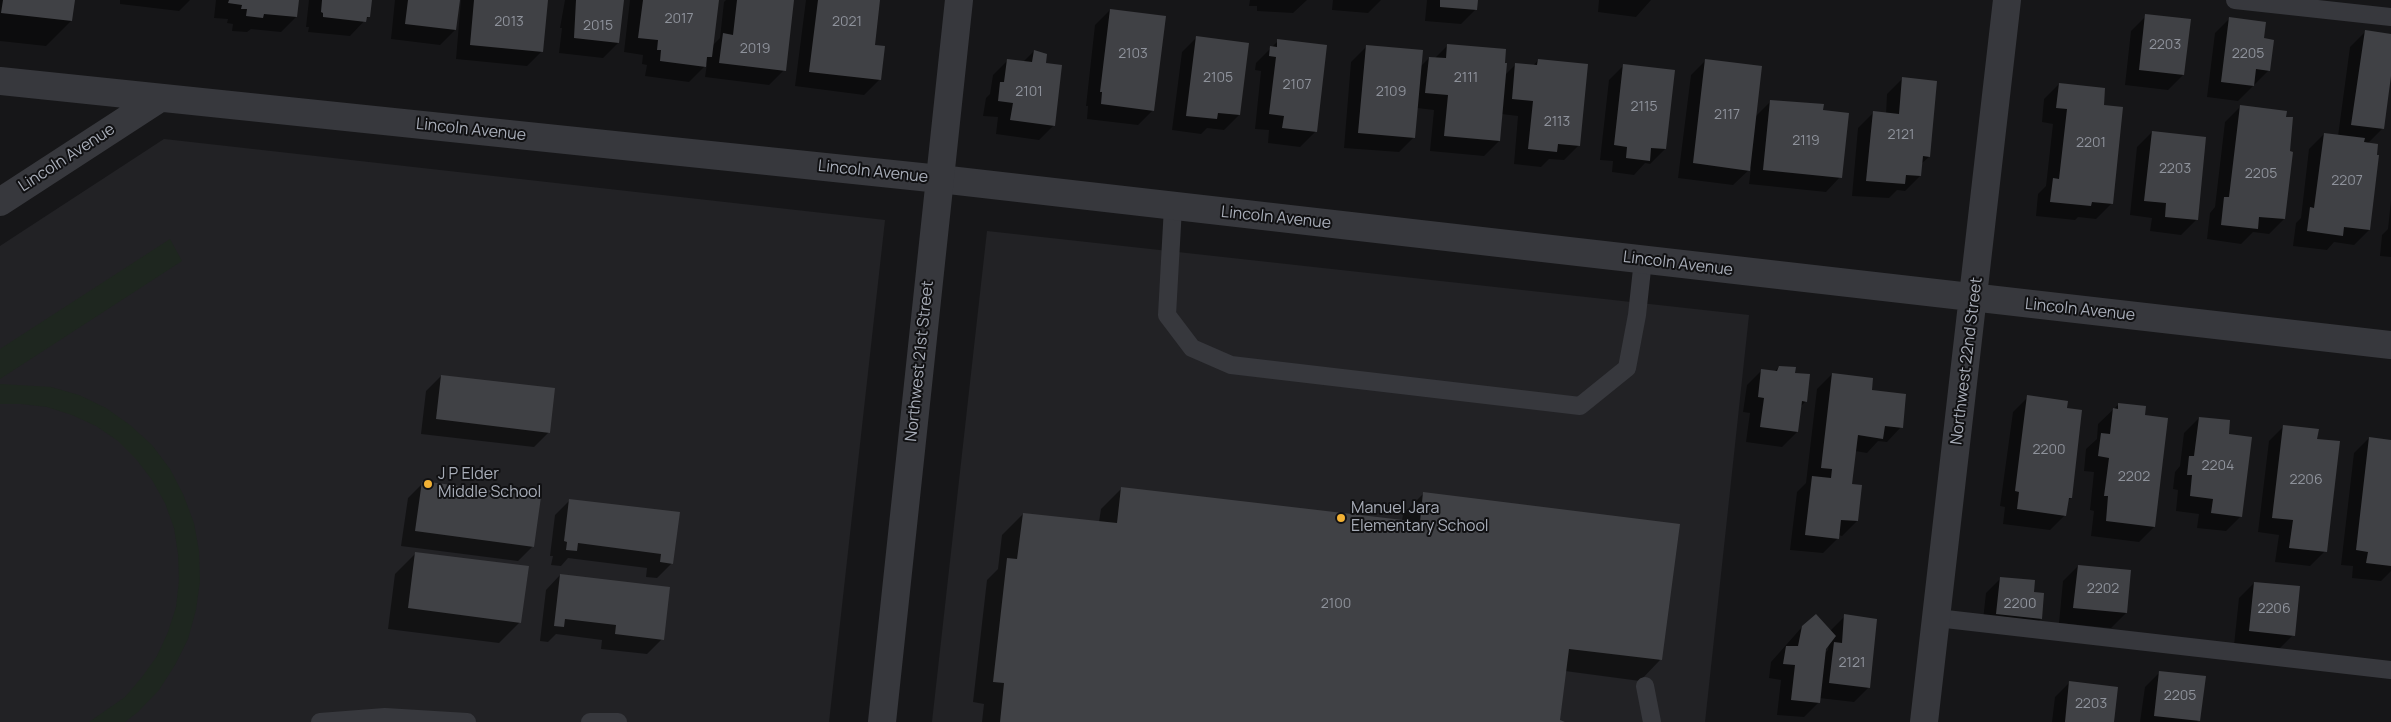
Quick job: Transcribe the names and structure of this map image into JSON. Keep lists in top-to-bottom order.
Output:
{
  "streets": {
    "street": ["Lincoln Avenue", "Northwest 21st Street", "Northwest 22nd Street"]
  },
  "crossings": [
    ["Lincoln Avenue", "Northwest 21st Street"],
    ["Lincoln Avenue", "Northwest 22nd Street"]
  ],
  "places": ["J P Elder Middle School", "Manuel Jara Elementary School"],
  "house_numbers": [
    "2017",
    "2013",
    "2021",
    "2015",
    "2203",
    "2019",
    "2103",
    "2205",
    "2105",
    "2111",
    "2107",
    "2101",
    "2109",
    "2115",
    "2117",
    "2113",
    "2121",
    "2119",
    "2201",
    "2203",
    "2205",
    "2207",
    "2200",
    "2204",
    "2202",
    "2206",
    "2202",
    "2100",
    "2200",
    "2206",
    "2121",
    "2205",
    "2203"
  ]
}
